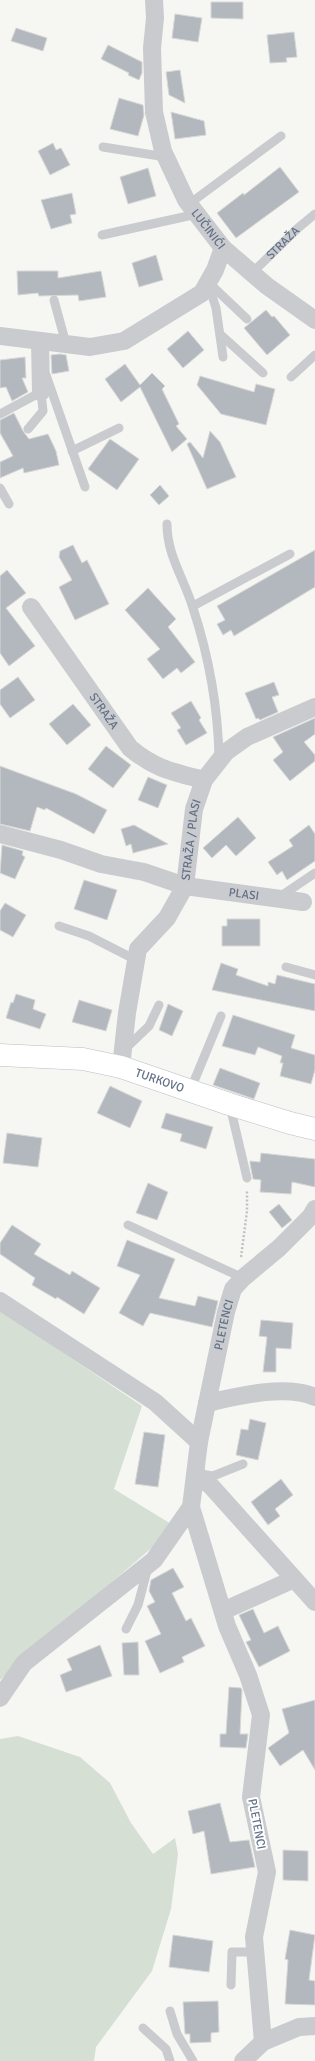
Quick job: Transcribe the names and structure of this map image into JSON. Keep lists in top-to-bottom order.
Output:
{
  "streets": {
    "main road": ["TURKOVO"],
    "street": [
      "LUČINIĆI",
      "STRAŽA",
      "STRAŽA / PLASI",
      "PLASI",
      "PLETENCI"
    ]
  },
  "crossings": [
    ["STRAŽA", "STRAŽA / PLASI"],
    ["STRAŽA / PLASI", "PLASI"],
    ["STRAŽA / PLASI", "TURKOVO"]
  ]
}
